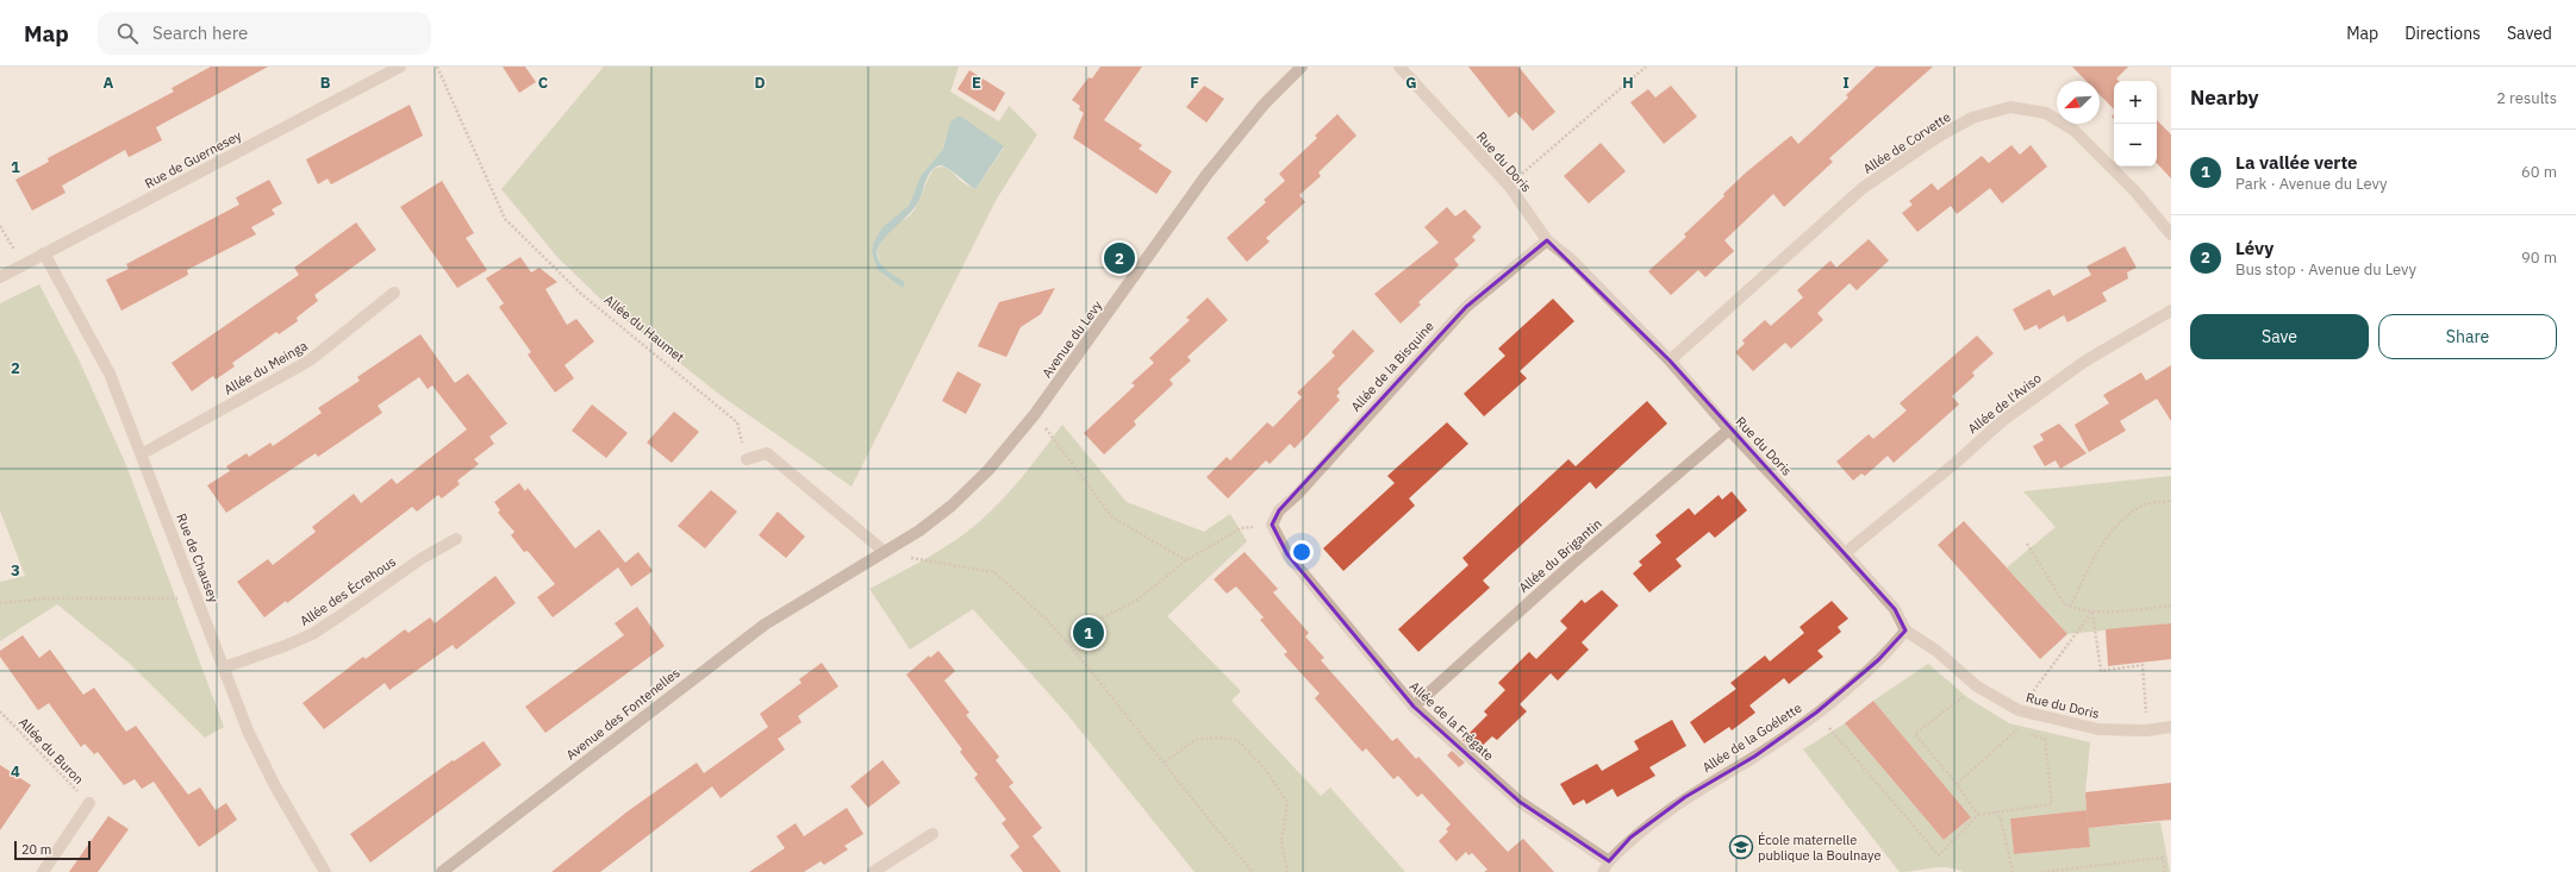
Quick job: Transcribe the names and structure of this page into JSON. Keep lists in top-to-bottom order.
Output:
{
  "streets": {
    "street": [
      "Allée de Corvette",
      "Rue de Guernesey",
      "Rue du Doris",
      "Avenue du Levy",
      "Allée de la Bisquine",
      "Allée du Meinga",
      "Allée de l'Aviso",
      "Allée du Brigantin",
      "Rue de Chausey",
      "Allée des Écrehous",
      "Avenue des Fontenelles",
      "Allée de la Frégate",
      "Allée de la Goélette"
    ],
    "path": ["Allée du Haumet", "Allée du Buron"]
  },
  "crossings": [
    ["Allée de Corvette", "Rue du Doris"],
    ["Rue de Guernesey", "Rue de Chausey"],
    ["Rue du Doris", "Allée de la Bisquine"],
    ["Rue du Doris", "Allée de l'Aviso"],
    ["Rue du Doris", "Allée du Brigantin"],
    ["Rue du Doris", "Allée de la Goélette"],
    ["Avenue du Levy", "Avenue des Fontenelles"],
    ["Allée de la Bisquine", "Allée de la Frégate"],
    ["Allée du Meinga", "Rue de Chausey"],
    ["Allée du Brigantin", "Allée de la Frégate"],
    ["Rue de Chausey", "Allée des Écrehous"],
    ["Allée de la Frégate", "Allée de la Goélette"]
  ],
  "places": {
    "school or university": ["École maternelle publique la Boulnaye"]
  },
  "scale_bar": "20 m",
  "north": "bottom left",
  "page": {
    "header": "Map",
    "search": "Search here",
    "nav": ["Map", "Directions", "Saved"],
    "heading": ["Nearby", "2 results"],
    "map_buttons": ["+", "−"],
    "list": [
      {
        "mark": "1",
        "name": "La vallée verte",
        "note": "Park · Avenue du Levy",
        "value": "60 m"
      },
      {
        "mark": "2",
        "name": "Lévy",
        "note": "Bus stop · Avenue du Levy",
        "value": "90 m"
      }
    ],
    "pins": ["2", "1"],
    "buttons": ["Save", "Share"],
    "scale": "20 m"
  },
  "grid": {
    "columns": [
      "A",
      "B",
      "C",
      "D",
      "E",
      "F",
      "G",
      "H",
      "I"
    ],
    "rows": [
      "1",
      "2",
      "3",
      "4"
    ]
  }
}
